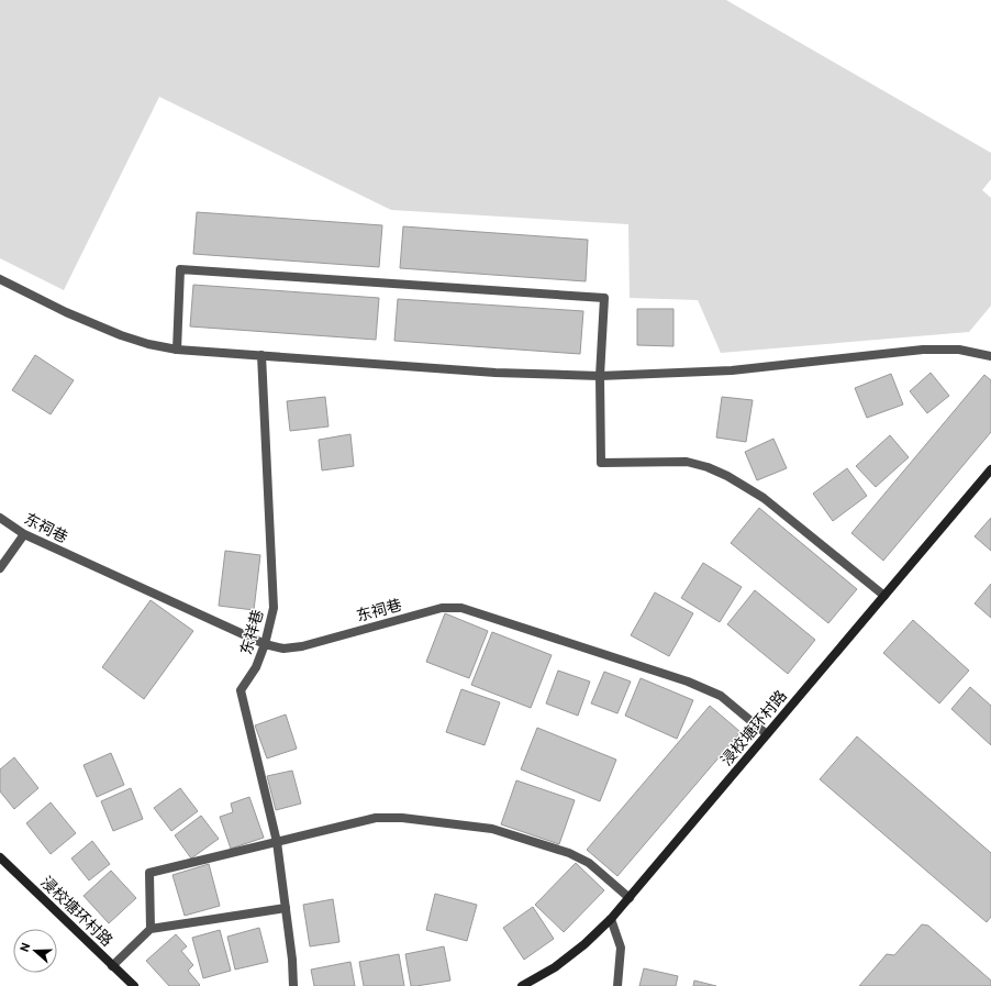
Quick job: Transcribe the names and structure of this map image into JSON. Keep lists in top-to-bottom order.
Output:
{
  "streets": {
    "street": ["东祠巷", "东祥巷", "浸校塘环村路"]
  },
  "crossings": [
    ["东祠巷", "东祥巷"],
    ["东祠巷", "浸校塘环村路"]
  ],
  "north": "left"
}
